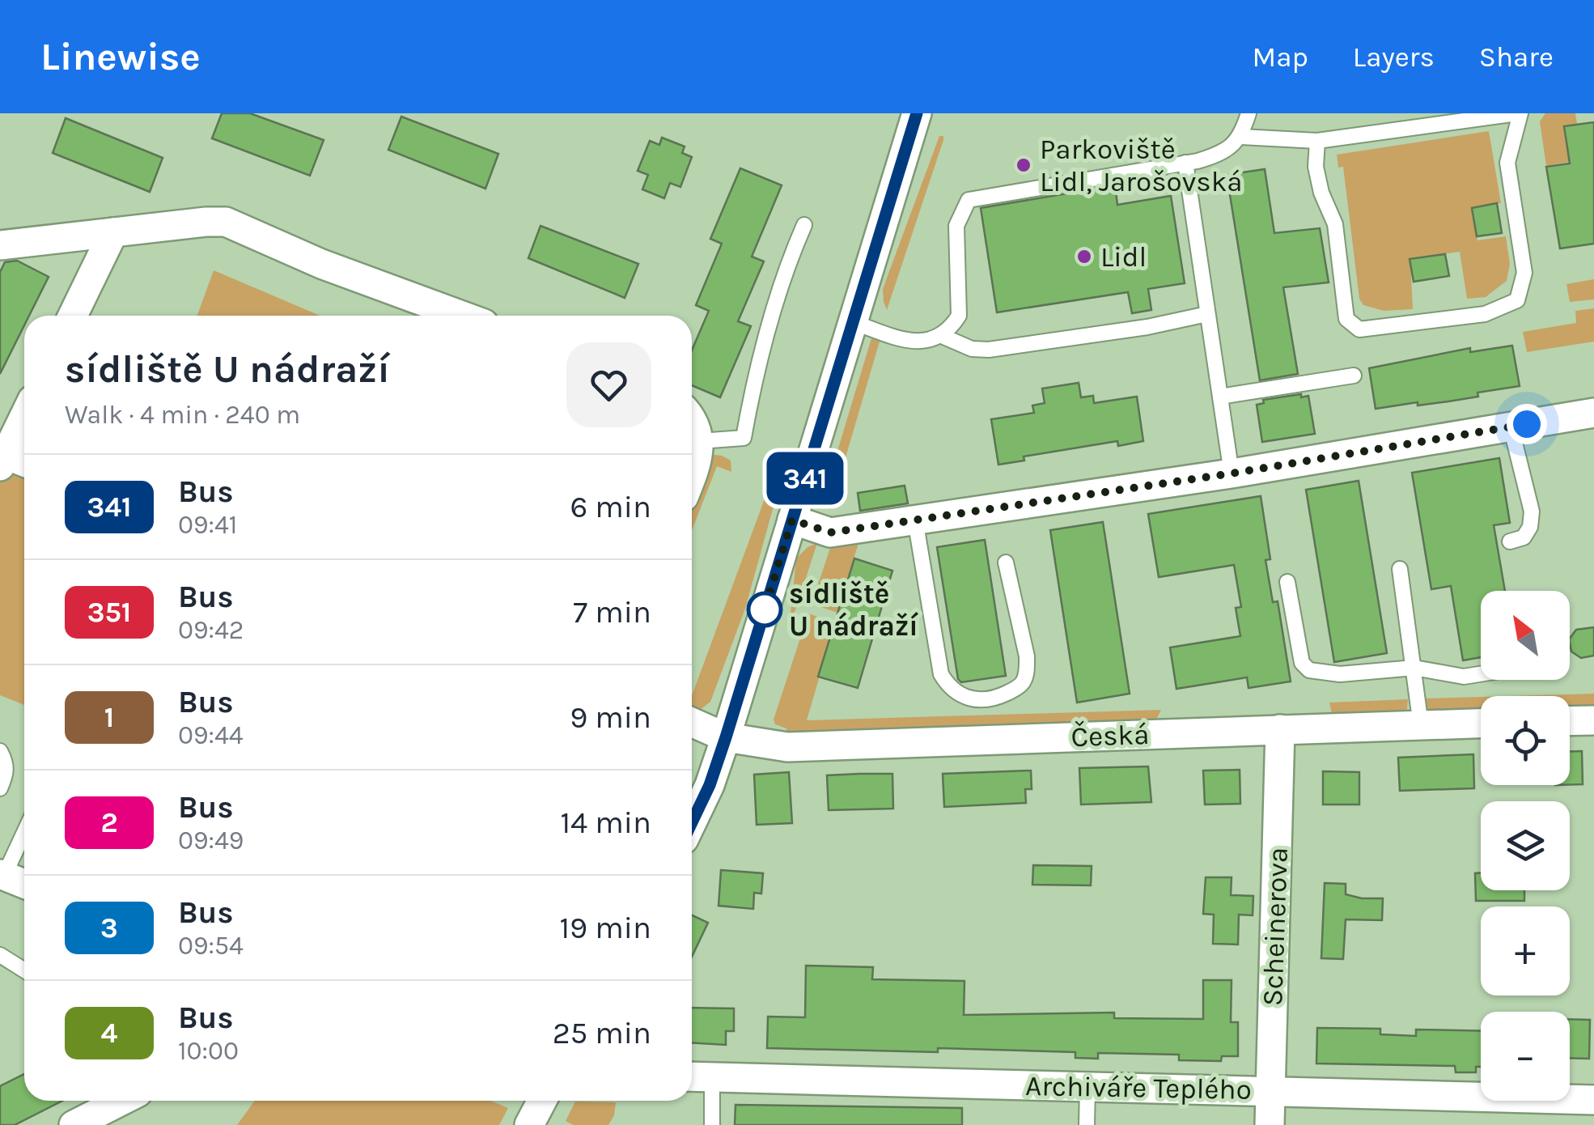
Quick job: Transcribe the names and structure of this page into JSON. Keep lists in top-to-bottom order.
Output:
{
  "streets": {
    "street": ["Česká", "Scheinerova", "Archiváře Teplého"]
  },
  "crossings": [
    ["Česká", "Scheinerova"],
    ["Scheinerova", "Archiváře Teplého"]
  ],
  "places": ["Parkoviště Lidl, Jarošovská", "Lidl", "sídliště U nádraží"],
  "lines": ["bus line 341"],
  "north": "top left",
  "page": {
    "header": "Linewise",
    "nav": ["Map", "Layers", "Share"],
    "on_map": "341",
    "heading": ["sídliště U nádraží", "Walk · 4 min · 240 m"],
    "list": [
      {
        "mark": "341",
        "name": "Bus",
        "note": "09:41",
        "value": "6 min"
      },
      {
        "mark": "351",
        "name": "Bus",
        "note": "09:42",
        "value": "7 min"
      },
      {
        "mark": "1",
        "name": "Bus",
        "note": "09:44",
        "value": "9 min"
      },
      {
        "mark": "2",
        "name": "Bus",
        "note": "09:49",
        "value": "14 min"
      },
      {
        "mark": "3",
        "name": "Bus",
        "note": "09:54",
        "value": "19 min"
      },
      {
        "mark": "4",
        "name": "Bus",
        "note": "10:00",
        "value": "25 min"
      }
    ],
    "map_buttons": ["+", "−"]
  }
}
